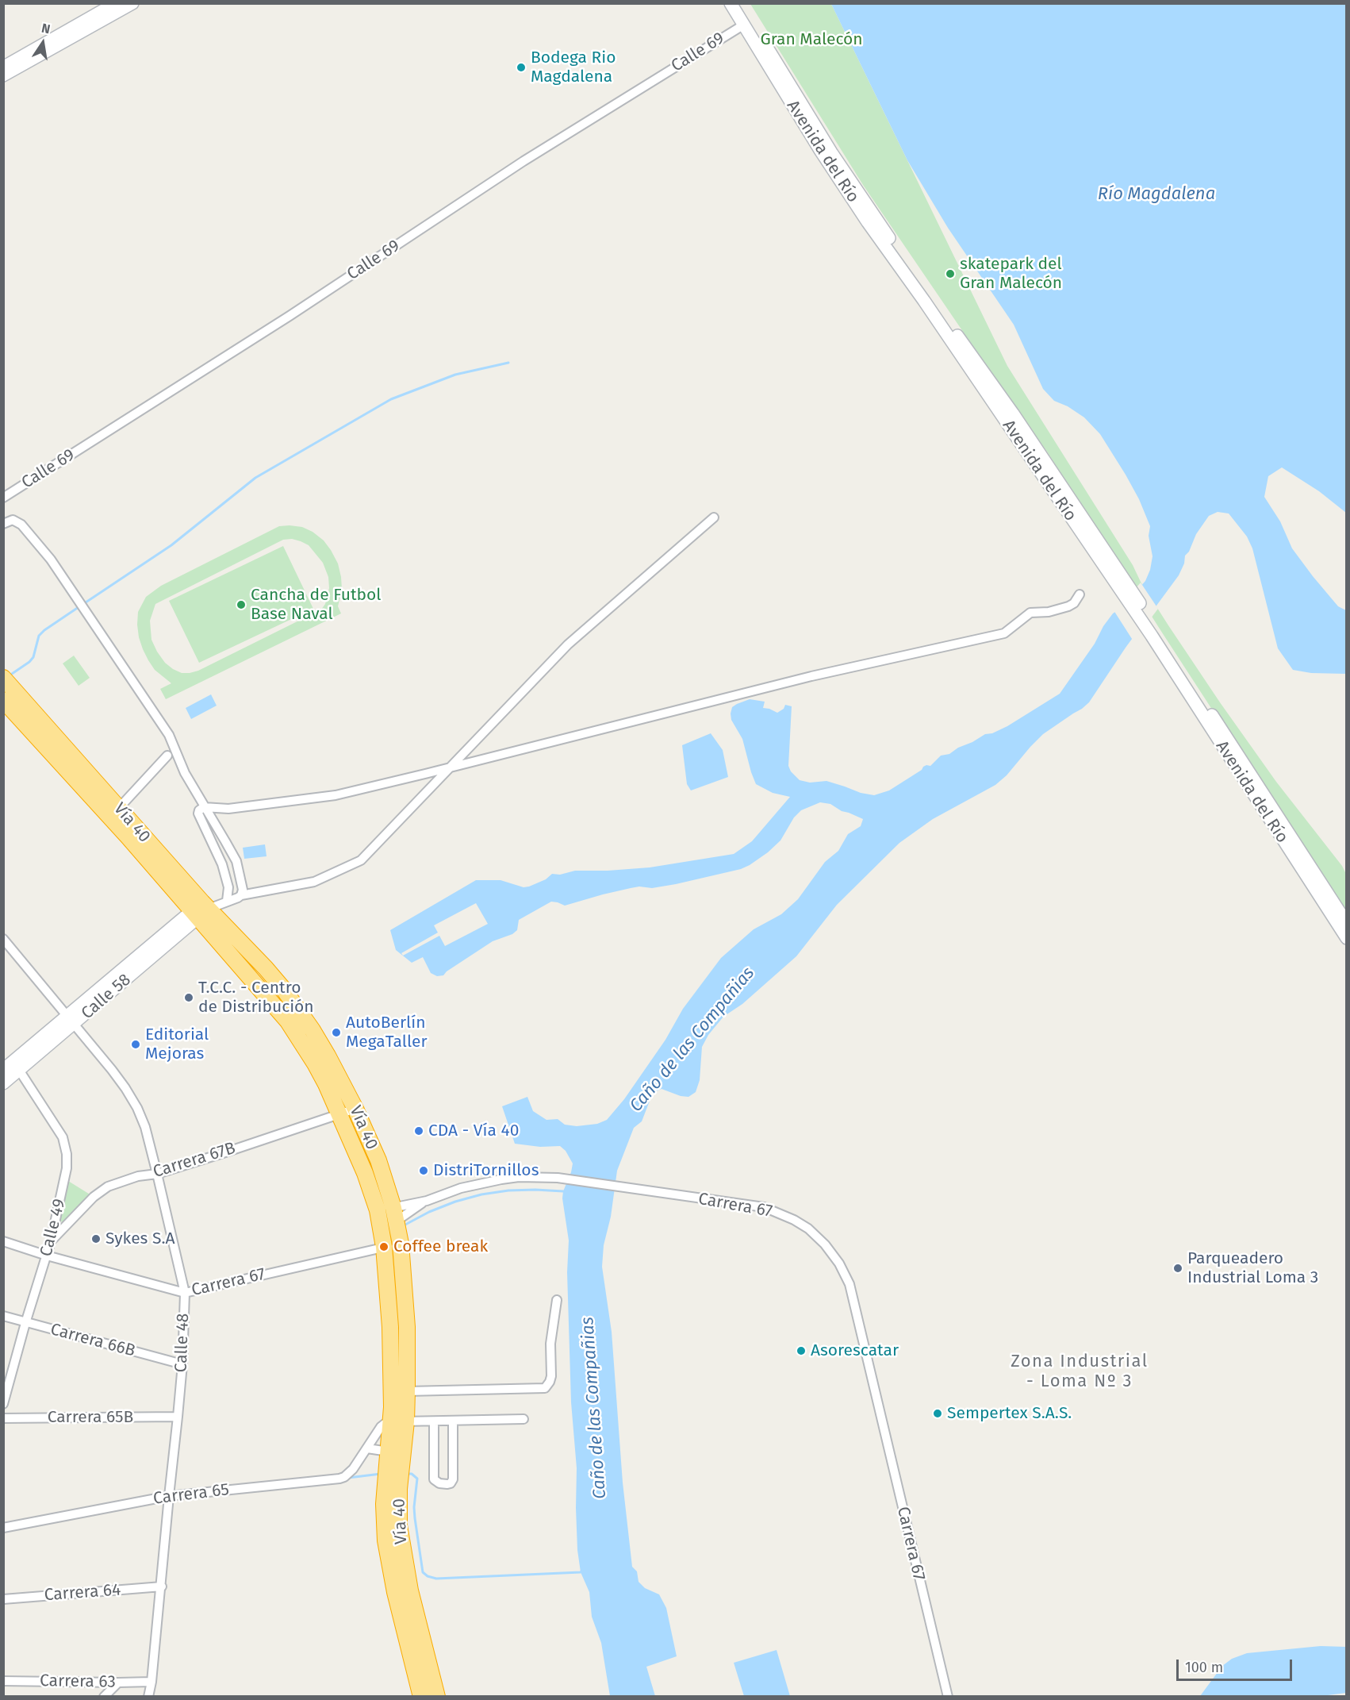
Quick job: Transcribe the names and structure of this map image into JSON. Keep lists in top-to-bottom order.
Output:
{
  "streets": {
    "highway": ["Vía 40"],
    "main road": ["Avenida del Río", "Calle 58"],
    "street": [
      "Calle 69",
      "Carrera 67B",
      "Carrera 67",
      "Calle 49",
      "Carrera 66B",
      "Calle 48",
      "Carrera 65B",
      "Carrera 65",
      "Carrera 64",
      "Carrera 63"
    ]
  },
  "crossings": [
    ["Calle 69", "Avenida del Río"],
    ["Vía 40", "Calle 58"],
    ["Vía 40", "Carrera 67B"],
    ["Vía 40", "Carrera 67"],
    ["Vía 40", "Carrera 65"],
    ["Calle 58", "Calle 49"],
    ["Calle 58", "Calle 48"],
    ["Carrera 67B", "Calle 49"],
    ["Carrera 67B", "Calle 48"],
    ["Carrera 67", "Calle 49"],
    ["Carrera 67", "Calle 48"],
    ["Calle 49", "Carrera 66B"],
    ["Carrera 66B", "Calle 48"],
    ["Calle 48", "Carrera 65B"],
    ["Calle 48", "Carrera 65"],
    ["Calle 48", "Carrera 64"],
    ["Calle 48", "Carrera 63"]
  ],
  "districts": ["Zona Industrial - Loma Nº 3"],
  "water": ["Río Magdalena", "Caño de las Compañias"],
  "parks": ["Gran Malecón"],
  "places": [
    "Bodega Rio Magdalena",
    "skatepark del Gran Malecón",
    "Cancha de Futbol Base Naval",
    "T.C.C. - Centro de Distribución",
    "AutoBerlín MegaTaller",
    "Editorial Mejoras",
    "CDA - Vía 40",
    "DistriTornillos",
    "Sykes S.A",
    "Coffee break",
    "Parqueadero Industrial Loma 3",
    "Asorescatar",
    "Sempertex S.A.S."
  ],
  "scale_bar": "100 m",
  "north": "top"
}
